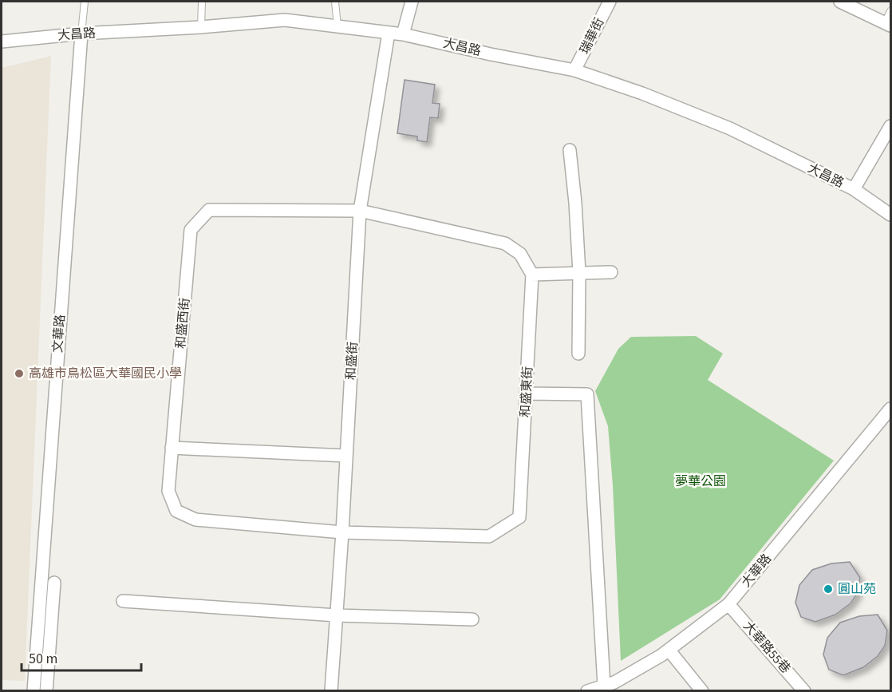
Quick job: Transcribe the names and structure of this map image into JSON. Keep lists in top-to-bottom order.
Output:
{
  "streets": {
    "street": [
      "大昌路",
      "瑞華街",
      "和盛西街",
      "文華路",
      "和盛街",
      "和盛東街",
      "大華路",
      "大華路55巷"
    ]
  },
  "crossings": [
    ["大昌路", "瑞華街"],
    ["大昌路", "文華路"],
    ["大昌路", "和盛街"],
    ["和盛西街", "和盛街"],
    ["和盛西街", "和盛東街"],
    ["和盛街", "和盛東街"],
    ["大華路", "大華路55巷"]
  ],
  "parks": ["夢華公園"],
  "places": ["高雄市鳥松區大華國民小學", "圓山苑"],
  "scale_bar": "50 m"
}
